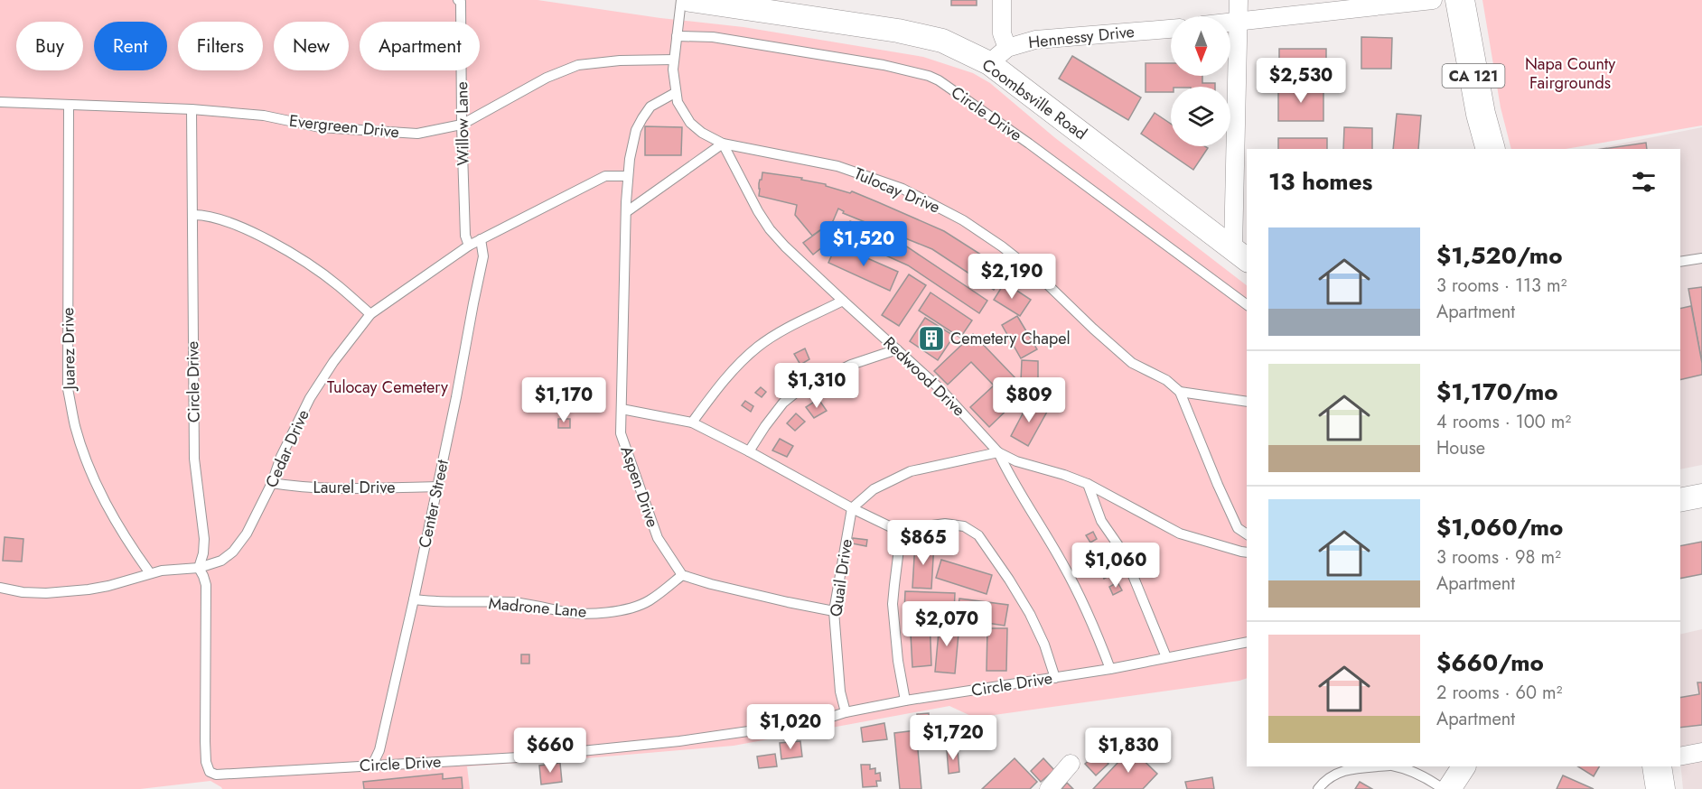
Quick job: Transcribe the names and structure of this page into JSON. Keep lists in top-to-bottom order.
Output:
{
  "streets": {
    "main road": ["CA 121"],
    "street": ["Hennessy Drive", "Coombsville Road"],
    "lane": [
      "Circle Drive",
      "Willow Lane",
      "Evergreen Drive",
      "Tulocay Drive",
      "Juarez Drive",
      "Redwood Drive",
      "Cedar Drive",
      "Aspen Drive",
      "Laurel Drive",
      "Center Street",
      "Quail Drive",
      "Madrone Lane"
    ]
  },
  "crossings": [
    ["Hennessy Drive", "Coombsville Road"],
    ["Circle Drive", "Evergreen Drive"],
    ["Circle Drive", "Tulocay Drive"],
    ["Circle Drive", "Cedar Drive"],
    ["Circle Drive", "Center Street"],
    ["Circle Drive", "Quail Drive"],
    ["Willow Lane", "Evergreen Drive"],
    ["Willow Lane", "Cedar Drive"],
    ["Evergreen Drive", "Tulocay Drive"],
    ["Evergreen Drive", "Juarez Drive"],
    ["Tulocay Drive", "Redwood Drive"],
    ["Tulocay Drive", "Aspen Drive"],
    ["Juarez Drive", "Cedar Drive"],
    ["Cedar Drive", "Aspen Drive"],
    ["Cedar Drive", "Laurel Drive"],
    ["Cedar Drive", "Center Street"],
    ["Aspen Drive", "Madrone Lane"],
    ["Laurel Drive", "Center Street"],
    ["Center Street", "Madrone Lane"]
  ],
  "parks": ["Napa County Fairgrounds", "Tulocay Cemetery"],
  "places": {
    "building": ["Cemetery Chapel"]
  },
  "north": "bottom",
  "page": {
    "chip": [
      "Buy",
      "Rent",
      "Filters",
      "New",
      "Apartment"
    ],
    "price": [
      "$2,530",
      "$1,520",
      "$2,190",
      "$1,310",
      "$1,170",
      "$809",
      "$865",
      "$1,060",
      "$2,070",
      "$1,020",
      "$1,720",
      "$660",
      "$1,830"
    ],
    "heading": "13 homes",
    "list": [
      {
        "name": "$1,520/mo",
        "note": "3 rooms · 113 m² · Apartment"
      },
      {
        "name": "$1,170/mo",
        "note": "4 rooms · 100 m² · House"
      },
      {
        "name": "$1,060/mo",
        "note": "3 rooms · 98 m² · Apartment"
      },
      {
        "name": "$660/mo",
        "note": "2 rooms · 60 m² · Apartment"
      }
    ]
  }
}
